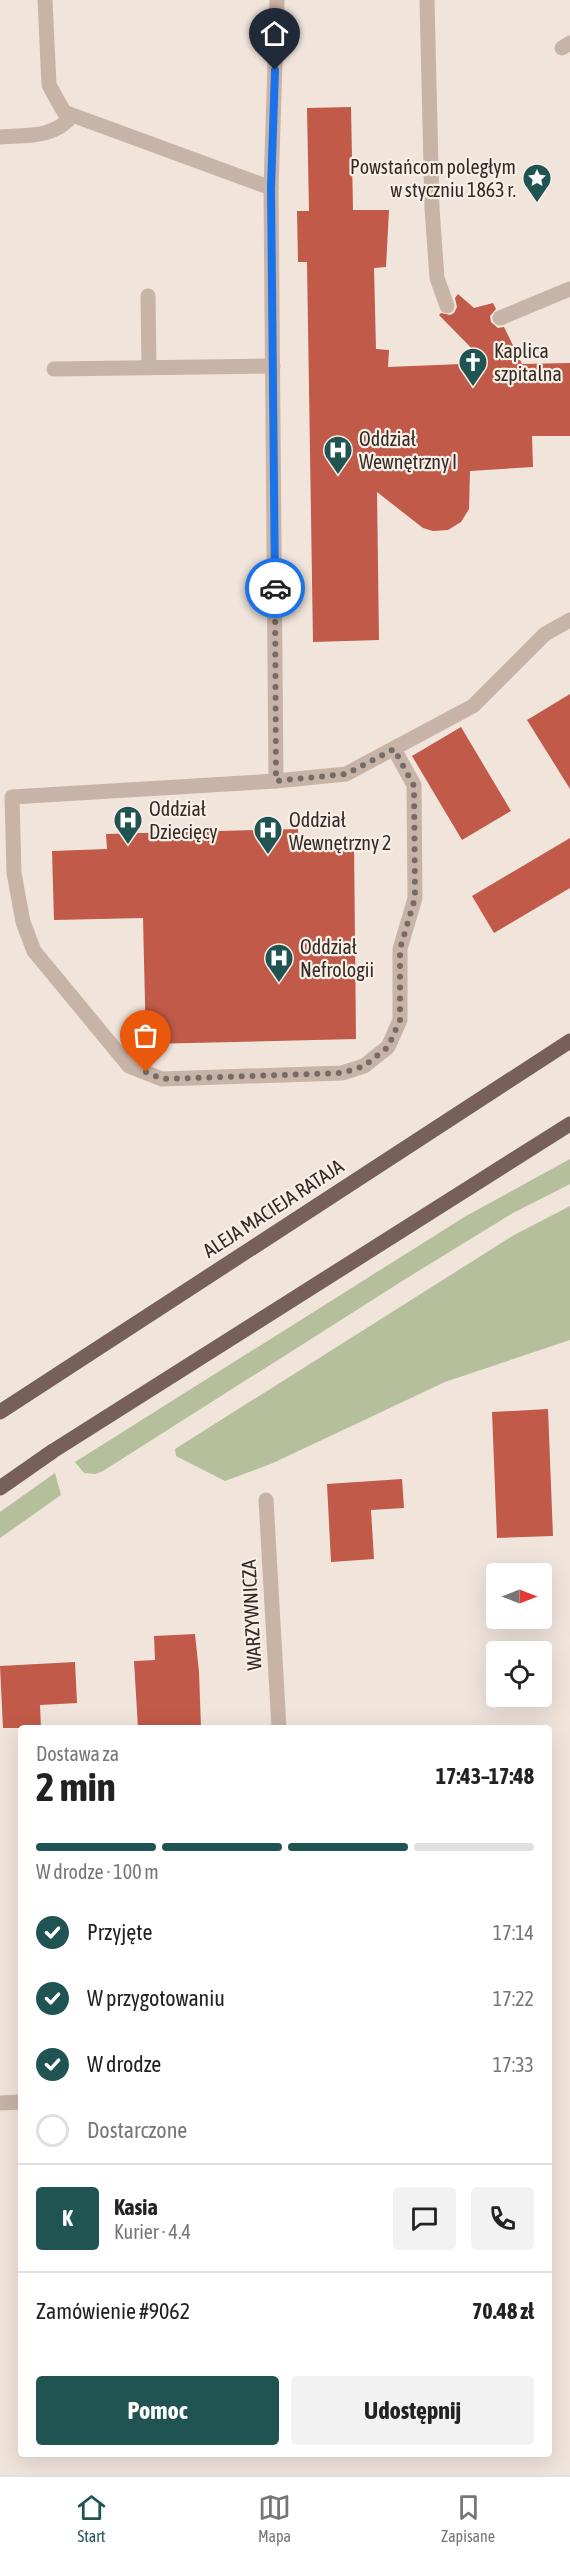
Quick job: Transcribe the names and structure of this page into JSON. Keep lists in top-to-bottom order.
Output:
{
  "streets": {
    "main road": ["ALEJA MACIEJA RATAJA"],
    "lane": ["WARZYWNICZA"]
  },
  "places": {
    "place": ["Powstańcom poległym w styczniu 1863 r."],
    "church": ["Kaplica szpitalna"],
    "hospital": [
      "Oddział Wewnętrzny I",
      "Oddział Dziecięcy",
      "Oddział Wewnętrzny 2",
      "Oddział Nefrologii"
    ]
  },
  "north": "right",
  "page": {
    "heading": ["2 min", "Dostawa za", "17:43–17:48"],
    "panel": [
      "Kasia",
      "Kurier · 4.4",
      "Zamówienie #9062",
      "70.48 zł"
    ],
    "bar": "W drodze · 100 m",
    "list": [
      ["Przyjęte", "17:14"],
      ["W przygotowaniu", "17:22"],
      ["W drodze", "17:33"],
      "Dostarczone"
    ],
    "round": "K",
    "buttons": ["Pomoc", "Udostępnij"],
    "tabs": ["Start", "Mapa", "Zapisane"]
  }
}
